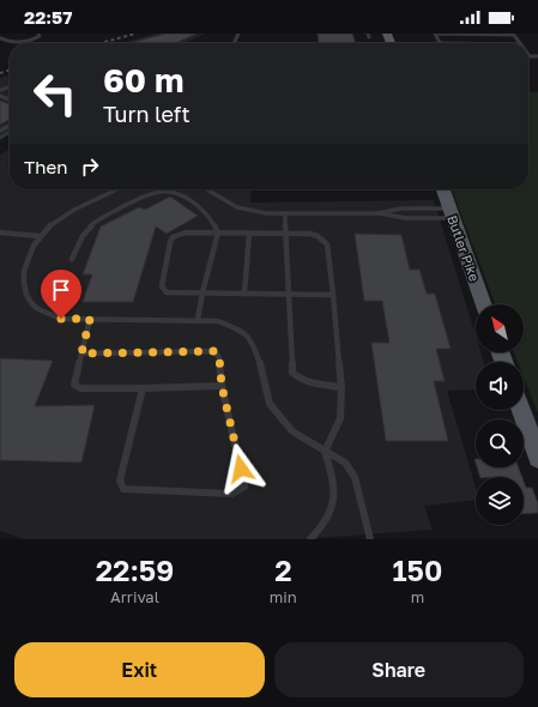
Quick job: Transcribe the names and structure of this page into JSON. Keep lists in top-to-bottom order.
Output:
{
  "streets": {
    "main road": ["Butler Pike"]
  },
  "north": "top left",
  "page": {
    "status": "22:57",
    "turn": ["60 m", "Turn left"],
    "then": "Then",
    "eta": [
      "22:59",
      "Arrival",
      "2",
      "min",
      "150",
      "m"
    ],
    "buttons": ["Exit", "Share"]
  }
}
